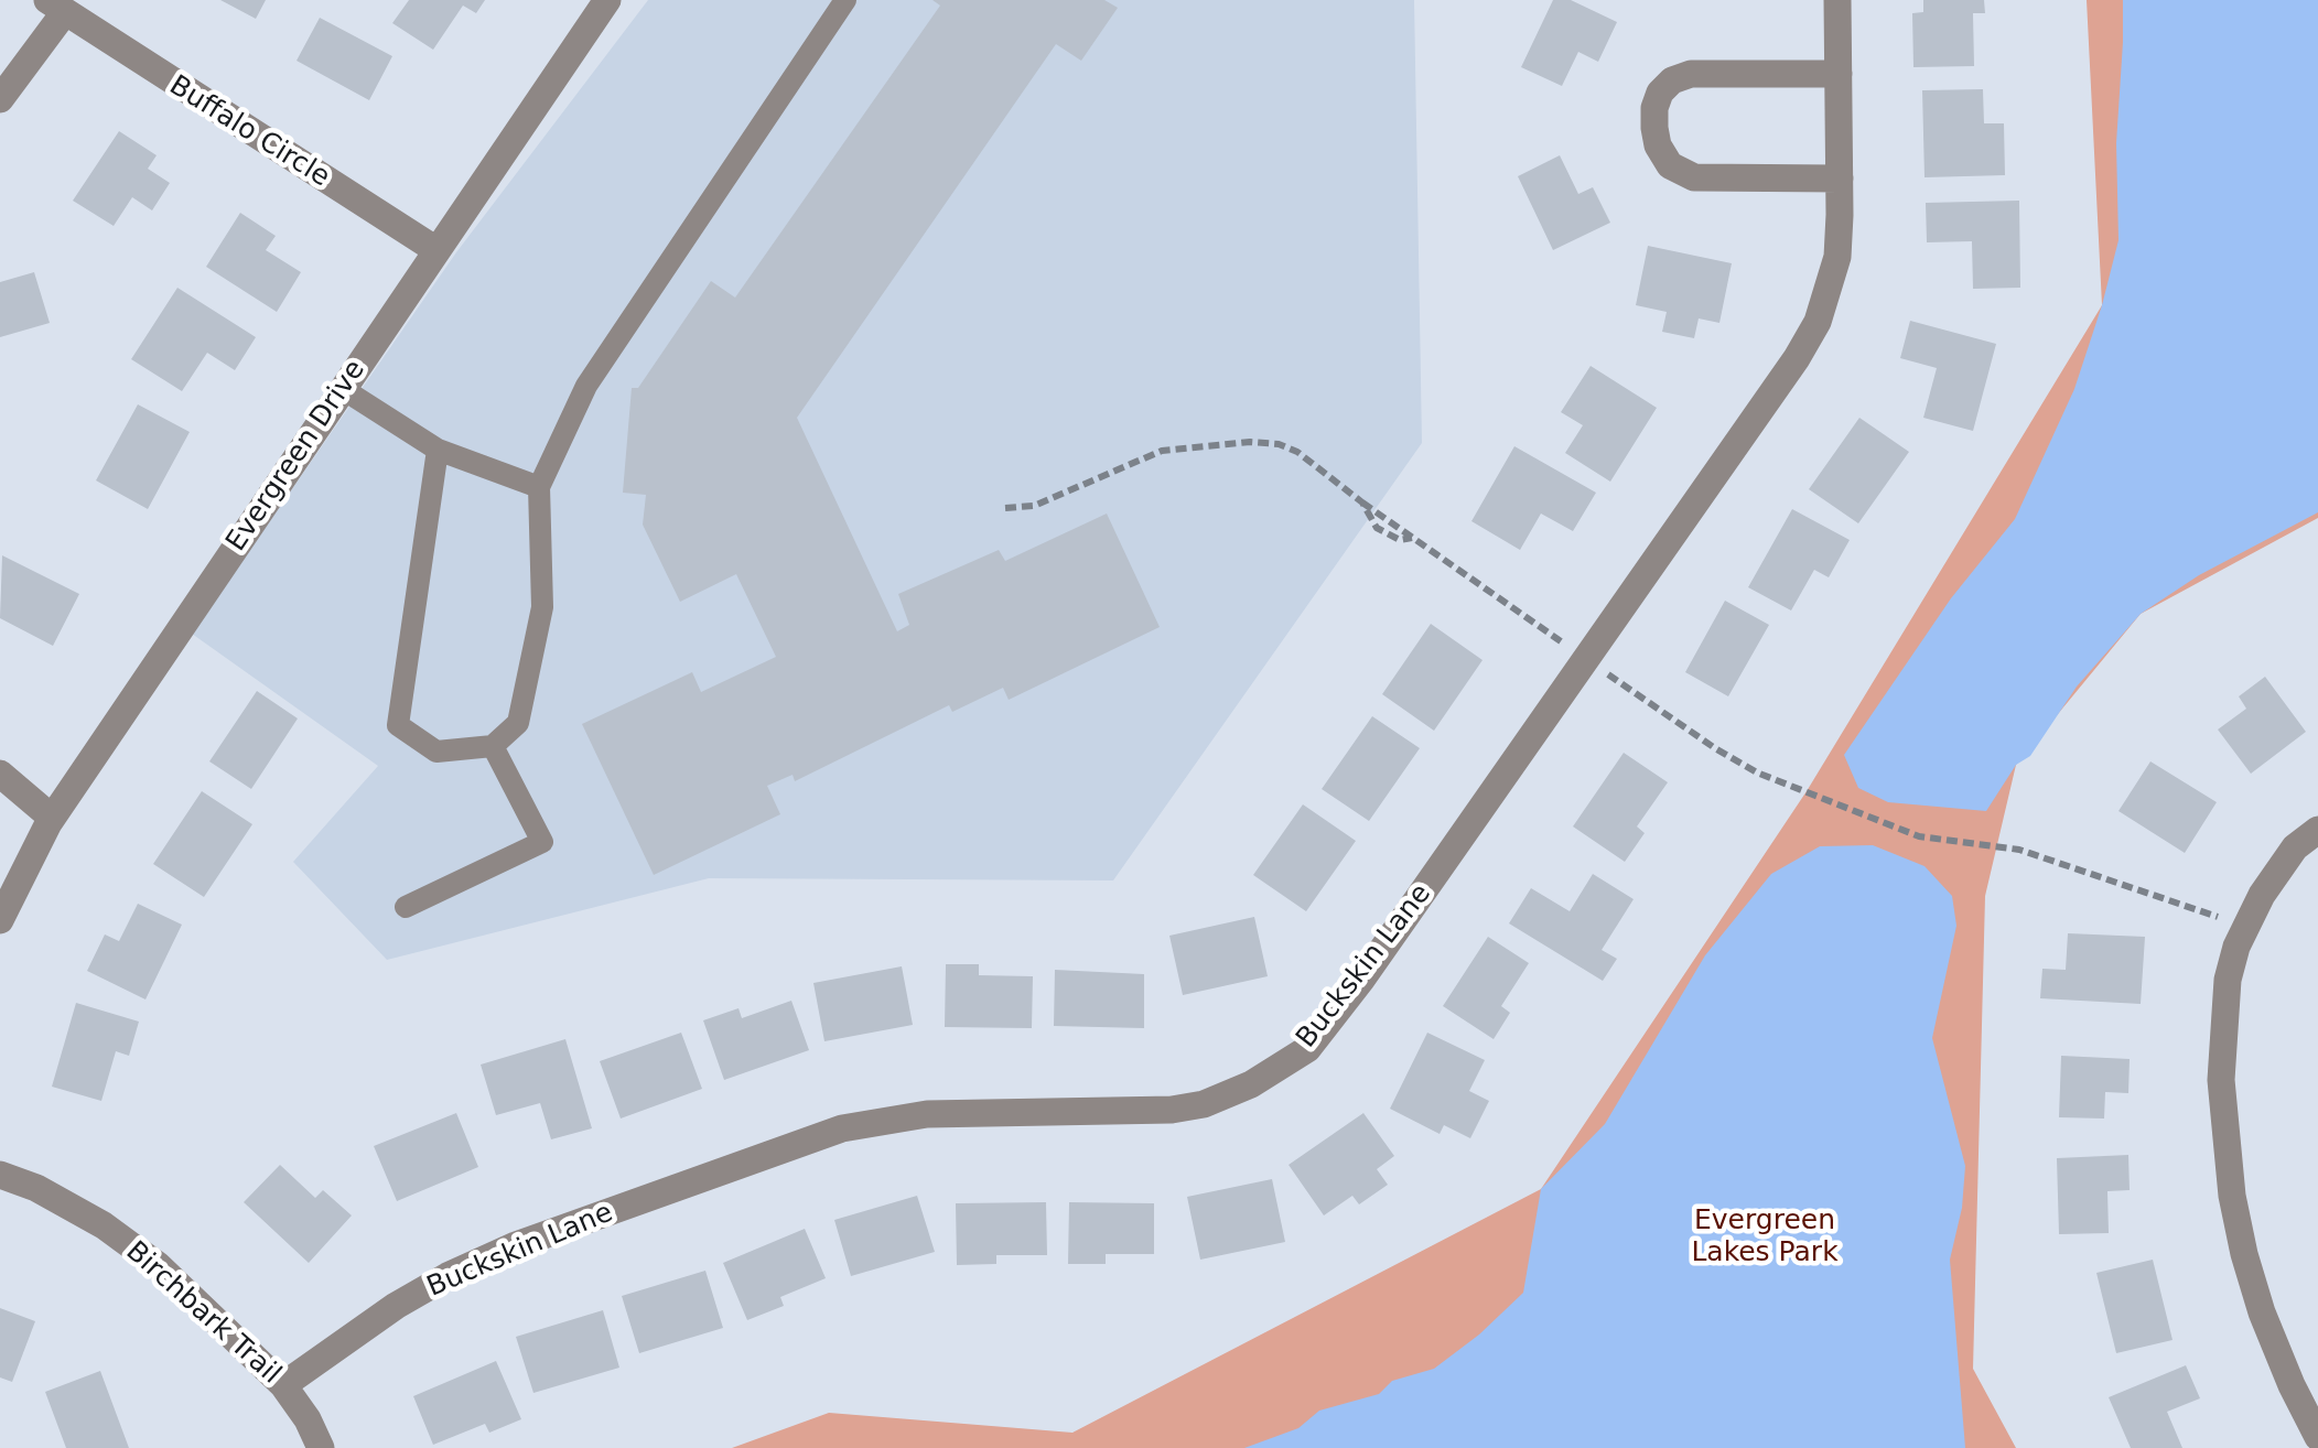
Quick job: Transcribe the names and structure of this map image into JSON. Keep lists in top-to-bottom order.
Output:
{
  "streets": {
    "street": [
      "Buffalo Circle",
      "Evergreen Drive",
      "Buckskin Lane",
      "Birchbark Trail"
    ]
  },
  "crossings": [
    ["Buffalo Circle", "Evergreen Drive"],
    ["Buckskin Lane", "Birchbark Trail"]
  ],
  "parks": ["Evergreen Lakes Park"]
}
